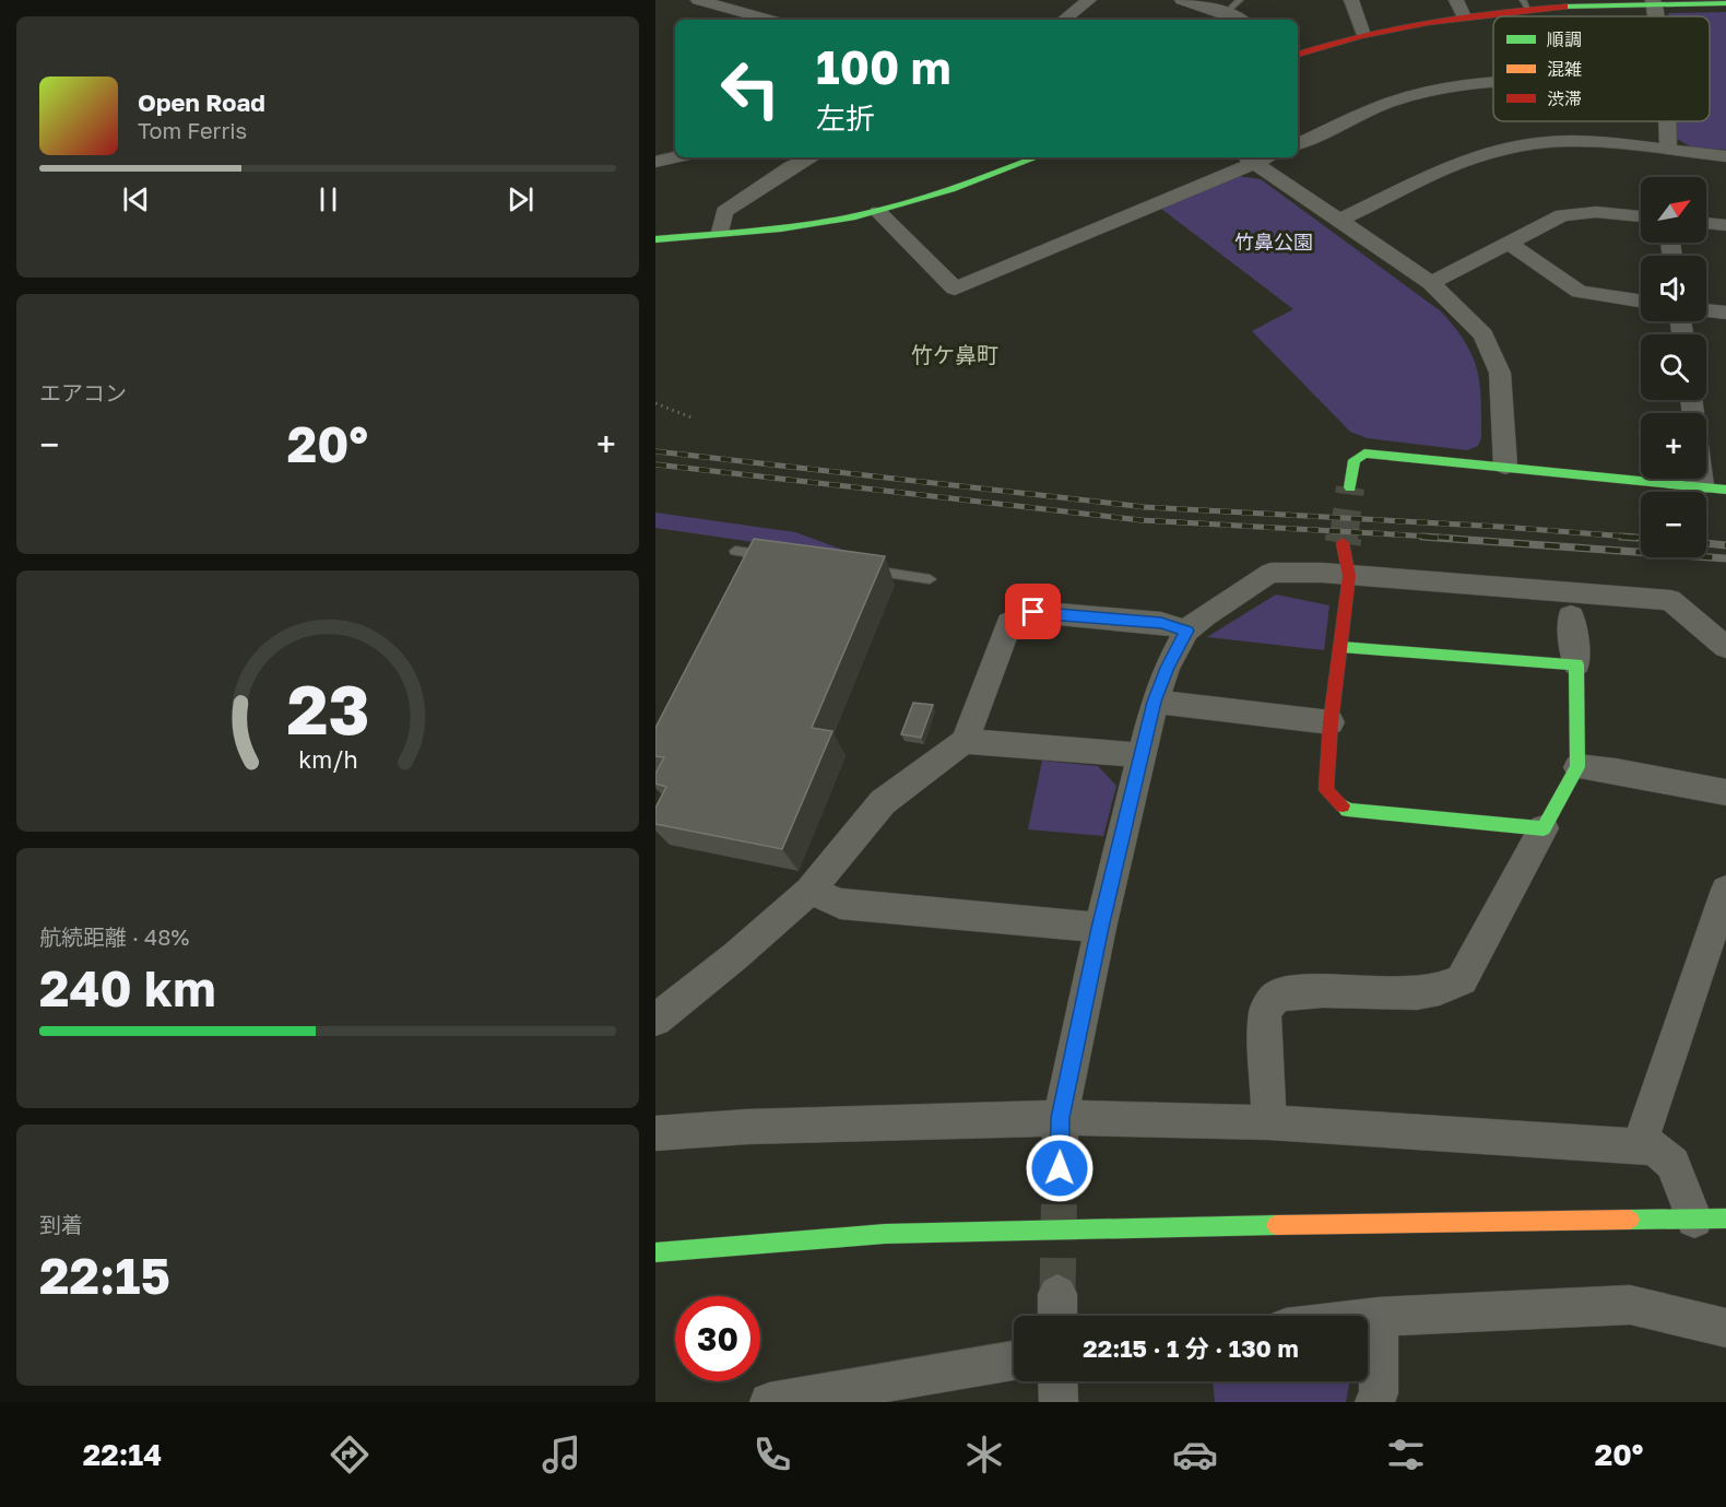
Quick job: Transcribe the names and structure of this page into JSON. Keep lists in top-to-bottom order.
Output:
{
  "districts": ["竹ケ鼻町"],
  "parks": ["竹鼻公園"],
  "legend": ["順調", "混雑", "渋滞"],
  "north": "top right",
  "page": {
    "turn": ["100 m", "左折"],
    "song": ["Open Road", "Tom Ferris"],
    "map_buttons": ["+", "−"],
    "tile": [
      "エアコン",
      ["航続距離 · 48%", "240 km"],
      ["到着", "22:15"]
    ],
    "heat": ["−", "20°", "+"],
    "limit": "30",
    "trip": "22:15 · 1 分 · 130 m",
    "tabs": ["22:14", "20°"],
    "gauge": ["23", "km/h"]
  }
}
